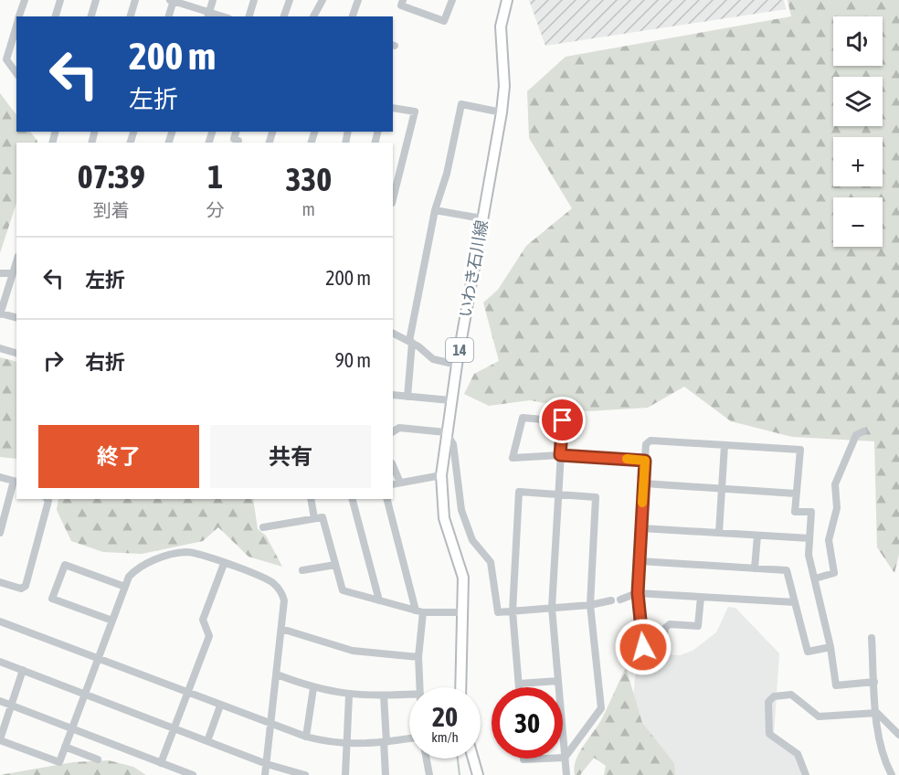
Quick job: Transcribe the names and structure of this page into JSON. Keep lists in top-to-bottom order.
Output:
{
  "streets": {
    "main road": ["いわき石川線", "14"]
  },
  "page": {
    "map_buttons": ["+", "−"],
    "turn": ["200 m", "左折"],
    "eta": [
      "07:39",
      "到着",
      "1",
      "分",
      "330",
      "m"
    ],
    "list": [
      {
        "name": "左折",
        "value": "200 m"
      },
      {
        "name": "右折",
        "value": "90 m"
      }
    ],
    "buttons": ["終了", "共有"],
    "speed": "20 km/h",
    "limit": "30"
  }
}
